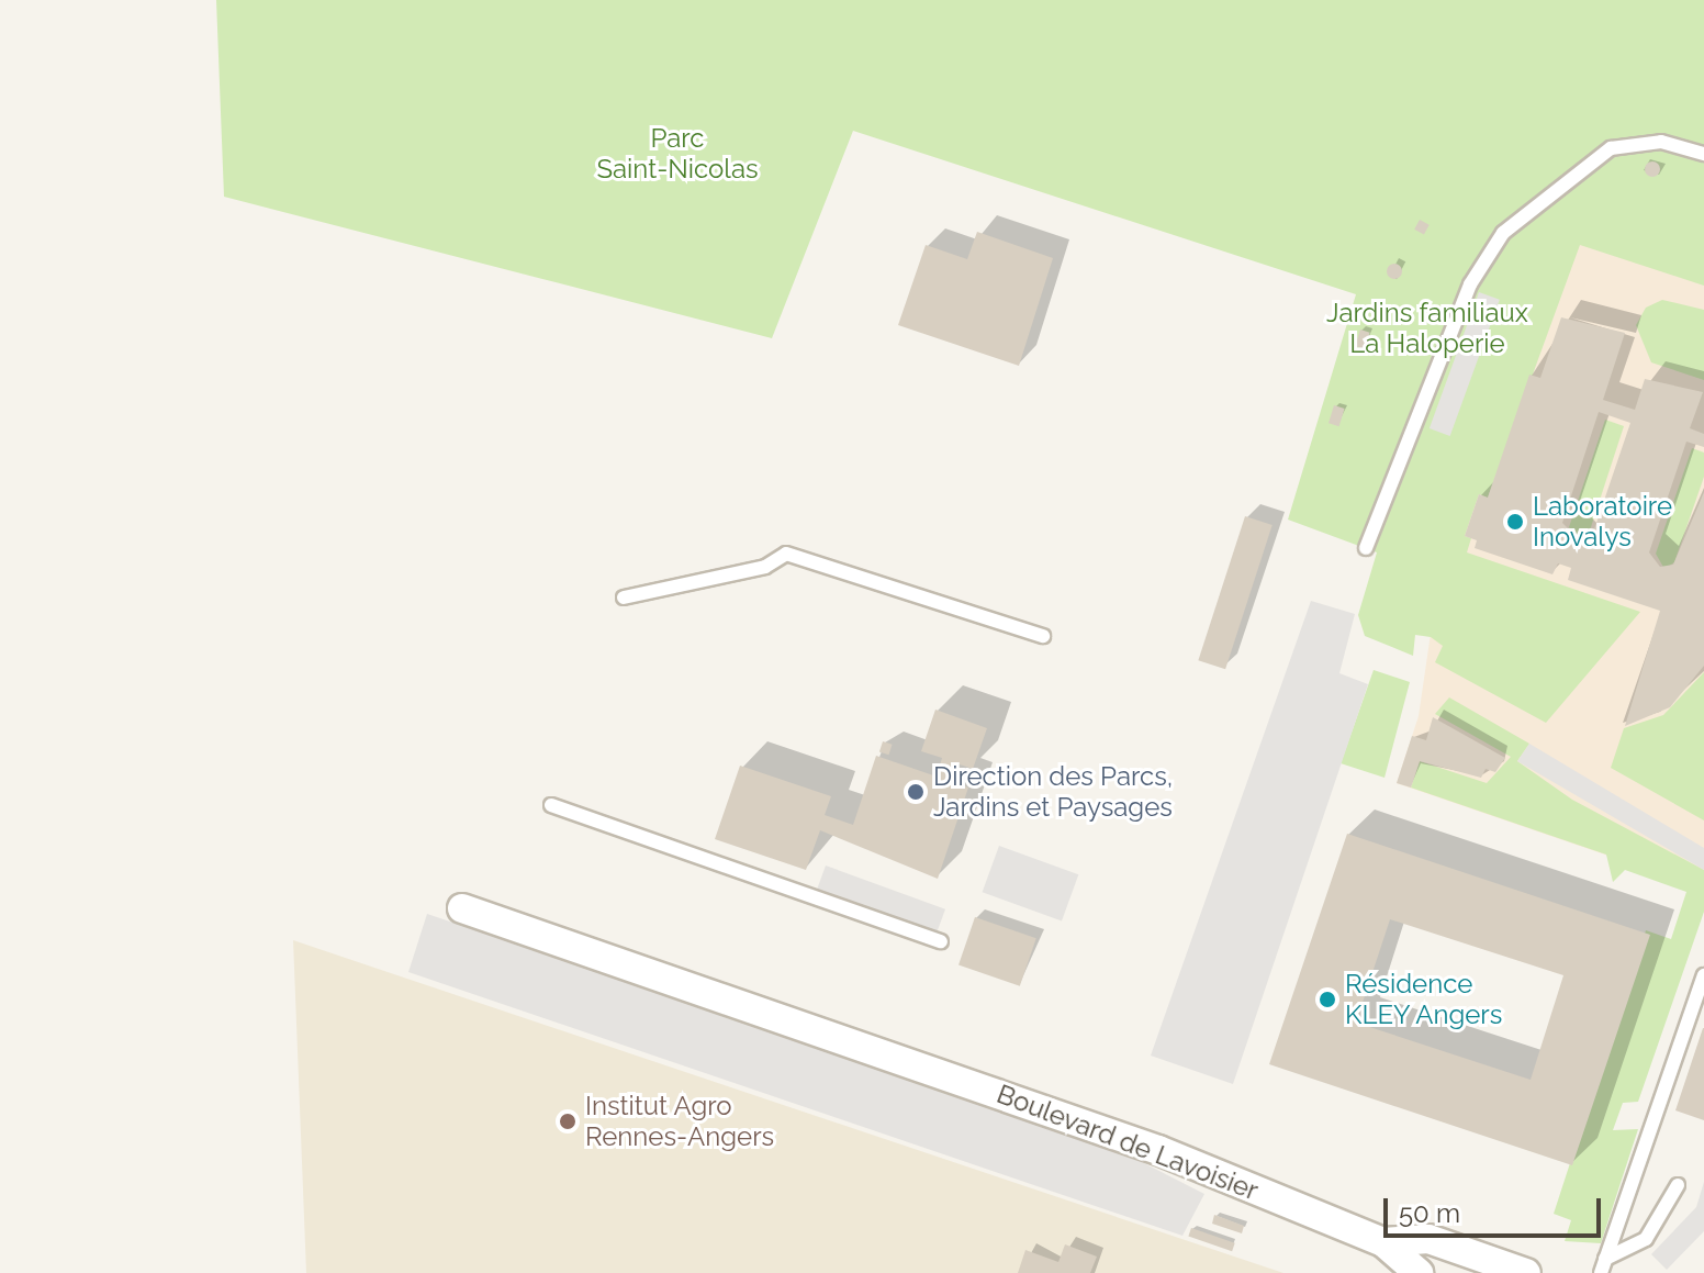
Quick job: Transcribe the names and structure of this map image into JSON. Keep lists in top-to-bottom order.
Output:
{
  "streets": {
    "street": ["Boulevard de Lavoisier"]
  },
  "parks": ["Parc Saint-Nicolas", "Jardins familiaux La Haloperie"],
  "places": [
    "Laboratoire Inovalys",
    "Direction des Parcs, Jardins et Paysages",
    "Résidence KLEY Angers",
    "Institut Agro Rennes-Angers"
  ],
  "scale_bar": "50 m"
}
